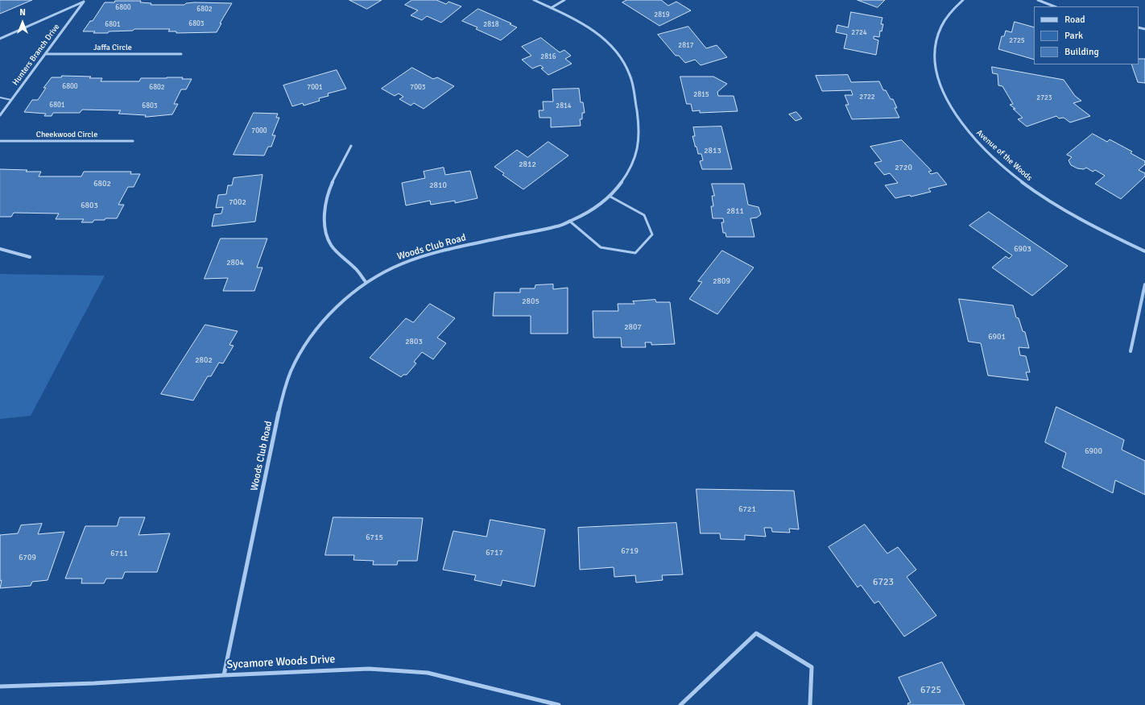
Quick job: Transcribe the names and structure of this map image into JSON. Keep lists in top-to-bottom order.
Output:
{
  "streets": {
    "street": [
      "Jaffa Circle",
      "Hunters Branch Drive",
      "Cheekwood Circle",
      "Avenue of the Woods",
      "Woods Club Road",
      "Sycamore Woods Drive"
    ]
  },
  "crossings": [
    ["Jaffa Circle", "Hunters Branch Drive"],
    ["Woods Club Road", "Sycamore Woods Drive"]
  ],
  "house_numbers": [
    "6800",
    "6802",
    "2819",
    "6803",
    "6801",
    "2818",
    "2724",
    "2725",
    "2817",
    "2816",
    "6800",
    "6802",
    "7001",
    "7003",
    "2815",
    "2722",
    "2723",
    "6801",
    "6803",
    "2814",
    "7000",
    "2813",
    "2812",
    "2720",
    "6802",
    "2810",
    "7002",
    "6803",
    "2811",
    "6903",
    "2804",
    "2809",
    "2805",
    "2807",
    "6901",
    "2803",
    "2802",
    "6900",
    "6721",
    "6715",
    "6719",
    "6717",
    "6711",
    "6709",
    "6723",
    "6725"
  ],
  "legend": ["Road", "Park", "Building"],
  "north": "top"
}
